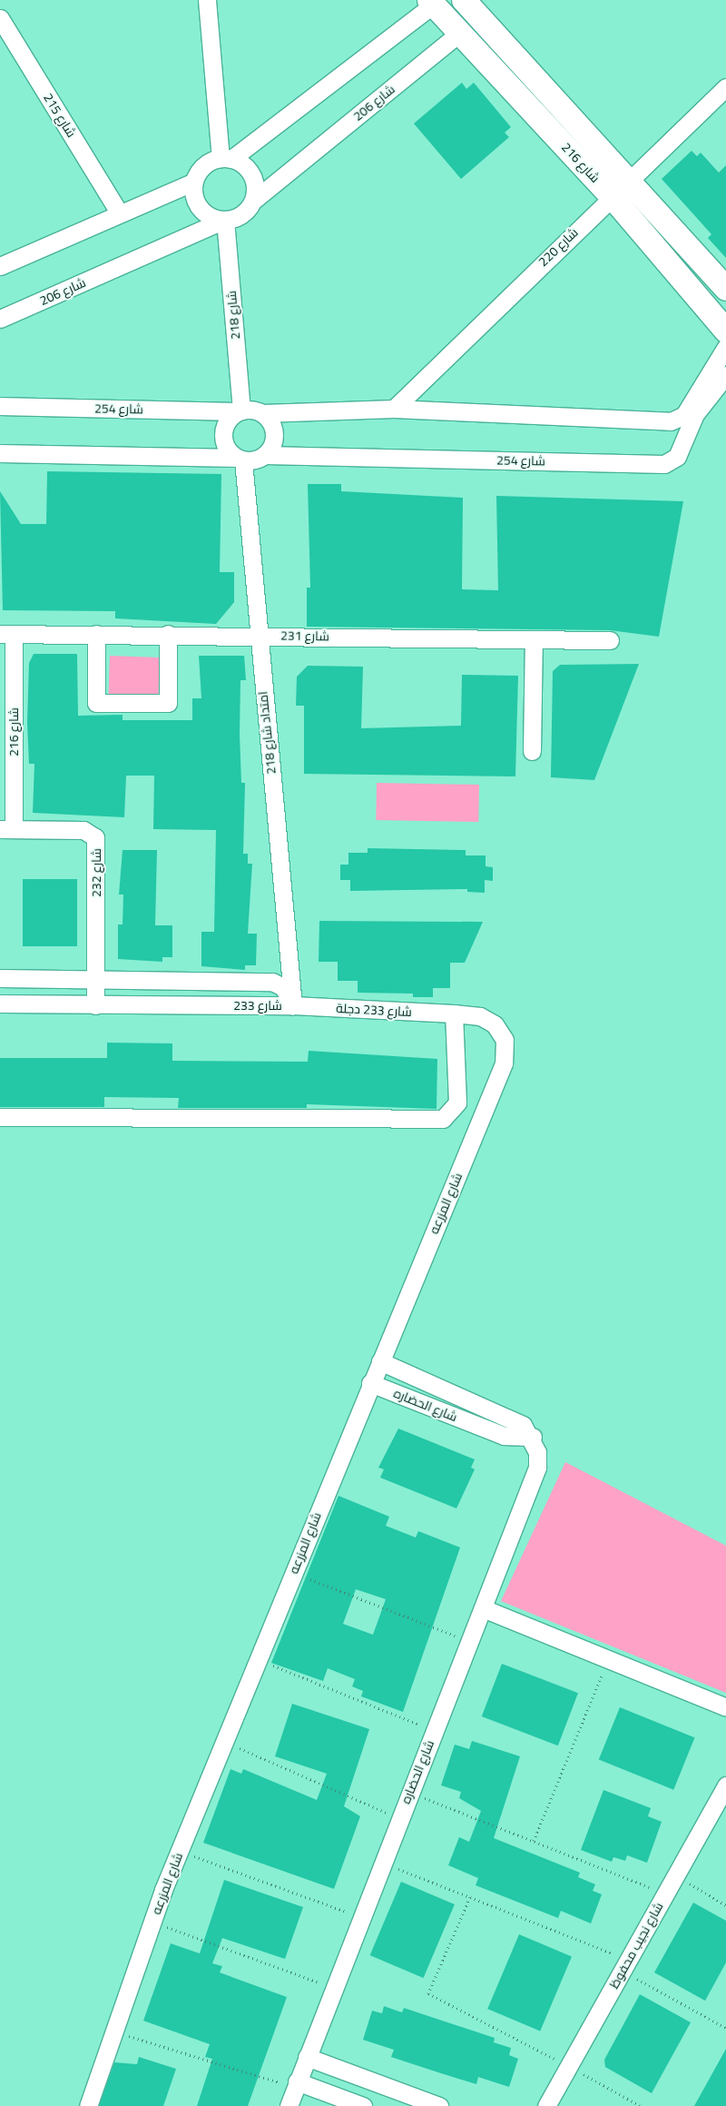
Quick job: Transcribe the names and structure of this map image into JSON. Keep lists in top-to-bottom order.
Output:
{
  "streets": {
    "main road": ["شارع 206", "شارع 216"],
    "street": [
      "شارع 215",
      "شارع 220",
      "شارع 218",
      "شارع 254",
      "شارع 231",
      "امتداد شارع 218",
      "شارع 232",
      "شارع 233",
      "شارع 233 دجلة",
      "شارع المزرعه",
      "شارع الحضاره",
      "شارع نجيب محفوظ"
    ]
  },
  "crossings": [
    ["شارع 206", "شارع 216"],
    ["شارع 206", "شارع 218"],
    ["شارع 216", "شارع 220"],
    ["شارع 216", "شارع 231"],
    ["شارع 216", "شارع 232"],
    ["شارع 218", "شارع 254"],
    ["شارع 218", "امتداد شارع 218"],
    ["شارع 254", "امتداد شارع 218"],
    ["شارع 231", "امتداد شارع 218"],
    ["امتداد شارع 218", "شارع 233"],
    ["امتداد شارع 218", "شارع 233 دجلة"],
    ["شارع 232", "شارع 233"],
    ["شارع 233", "شارع 233 دجلة"],
    ["شارع 233 دجلة", "شارع المزرعه"],
    ["شارع المزرعه", "شارع الحضاره"]
  ]
}
